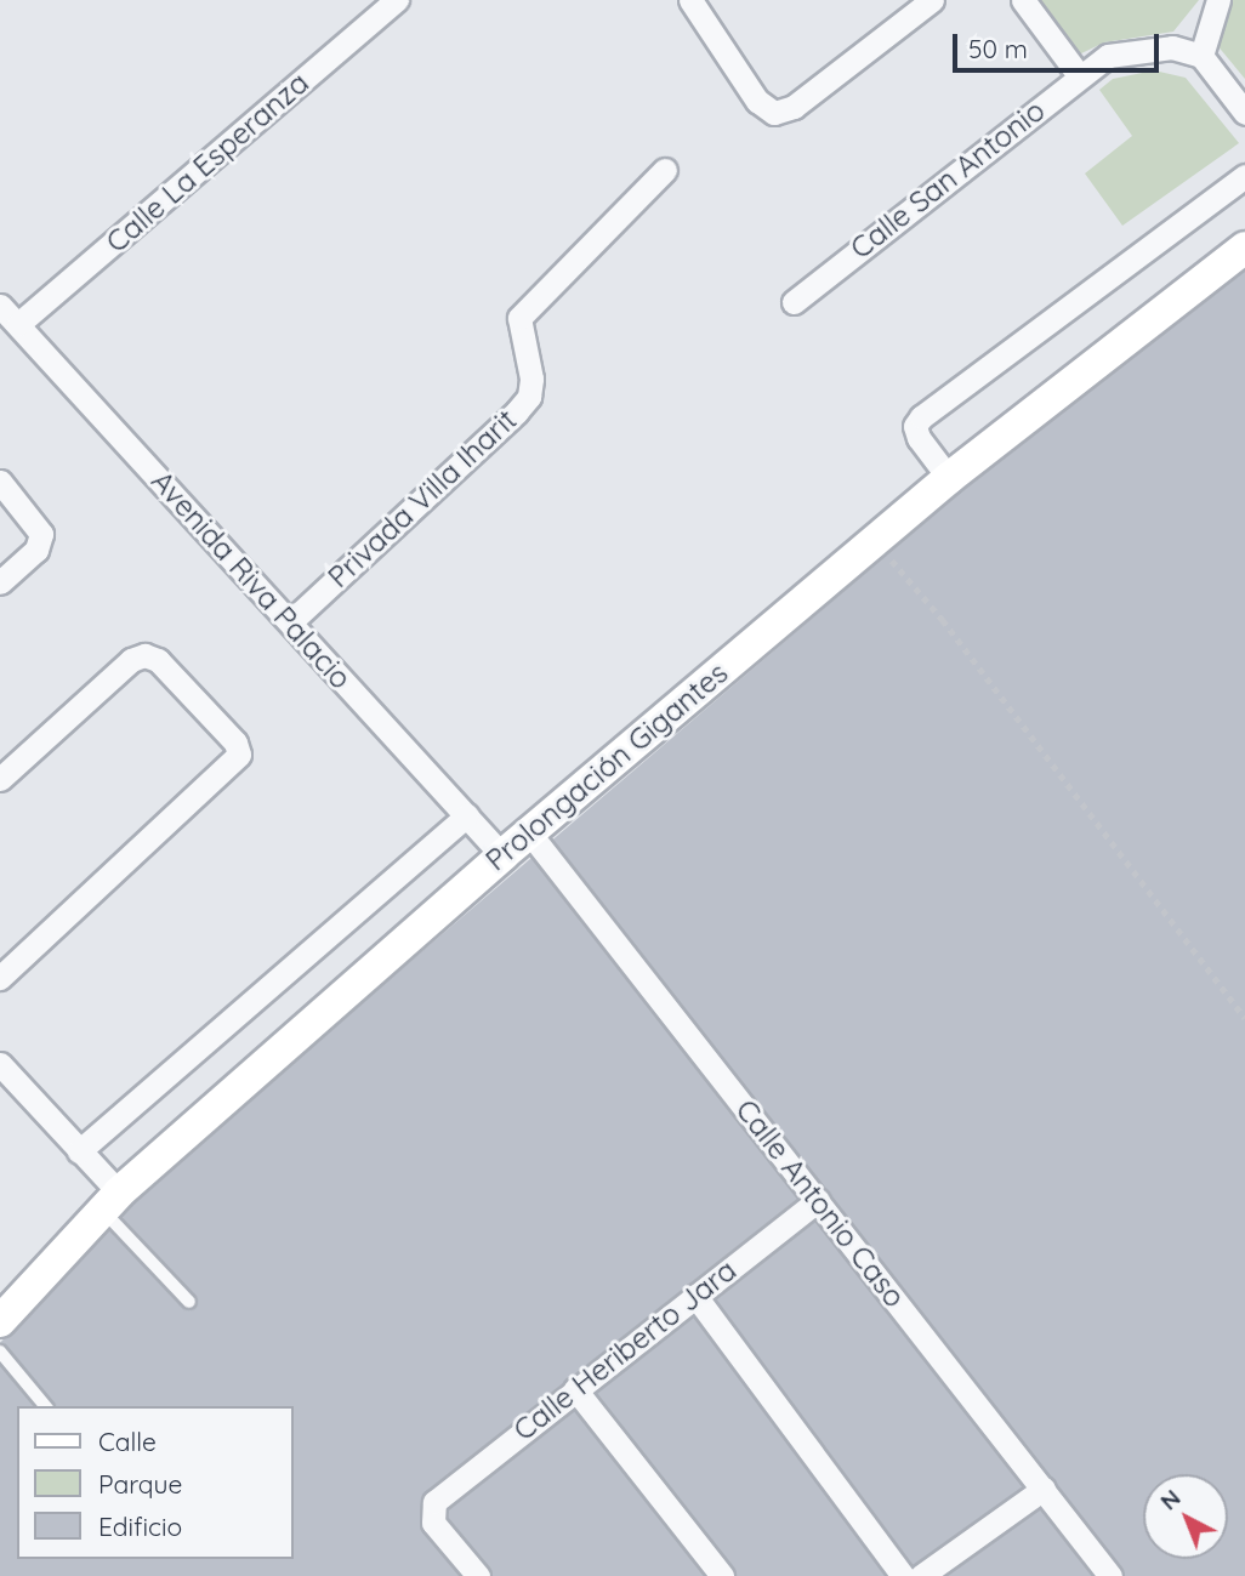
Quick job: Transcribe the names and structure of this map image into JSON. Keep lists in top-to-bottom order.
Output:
{
  "streets": {
    "street": [
      "Calle La Esperanza",
      "Calle San Antonio",
      "Privada Villa Iharit",
      "Avenida Riva Palacio",
      "Prolongación Gigantes",
      "Calle Antonio Caso",
      "Calle Heriberto Jara"
    ]
  },
  "crossings": [
    ["Calle La Esperanza", "Avenida Riva Palacio"],
    ["Privada Villa Iharit", "Avenida Riva Palacio"],
    ["Avenida Riva Palacio", "Prolongación Gigantes"],
    ["Prolongación Gigantes", "Calle Antonio Caso"],
    ["Calle Antonio Caso", "Calle Heriberto Jara"]
  ],
  "legend": ["Calle", "Parque", "Edificio"],
  "scale_bar": "50 m",
  "north": "top left"
}
